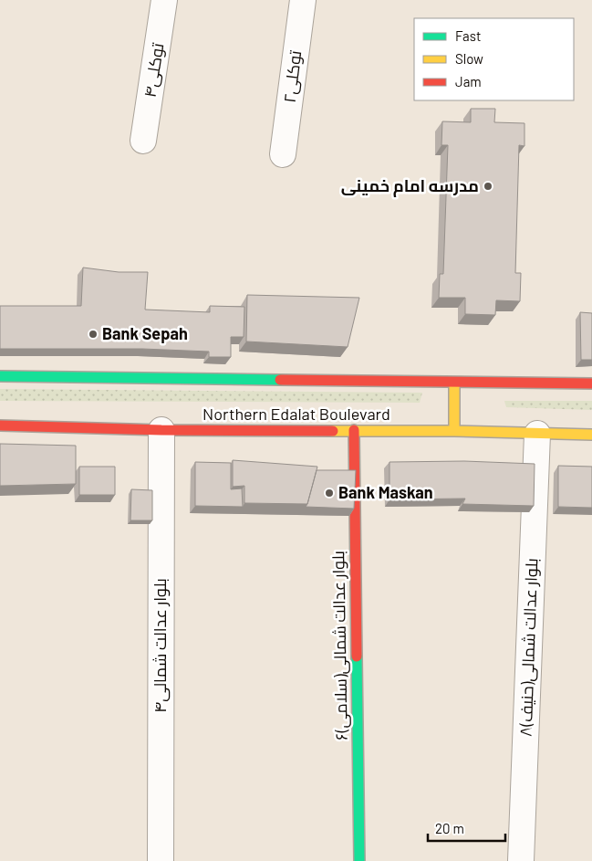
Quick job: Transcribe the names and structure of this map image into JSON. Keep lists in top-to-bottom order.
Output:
{
  "streets": {
    "main road": ["Northern Edalat Boulevard", "۶بلوار عدالت شمالی(سلامی)"],
    "street": [
      "توکلی۴",
      "توکلی۲",
      "بلوار عدالت شمالی۴",
      "۸بلوار عدالت شمالی(حنیف)"
    ]
  },
  "crossings": [
    ["Northern Edalat Boulevard", "بلوار عدالت شمالی۴"],
    ["Northern Edalat Boulevard", "۶بلوار عدالت شمالی(سلامی)"],
    ["Northern Edalat Boulevard", "۸بلوار عدالت شمالی(حنیف)"]
  ],
  "places": ["مدرسه امام خمینی", "Bank Sepah", "Bank Maskan"],
  "legend": ["Fast", "Slow", "Jam"],
  "scale_bar": "20 m"
}
